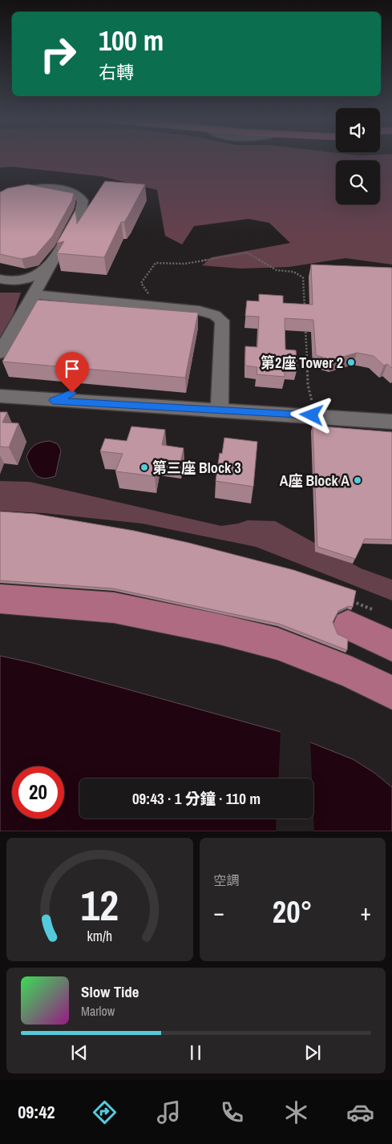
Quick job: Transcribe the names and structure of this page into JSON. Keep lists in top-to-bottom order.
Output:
{
  "places": ["第2座 Tower 2", "第三座 Block 3", "A座 Block A"],
  "page": {
    "turn": ["100 m", "右轉"],
    "limit": "20",
    "trip": "09:43 · 1 分鐘 · 110 m",
    "tile": "空調",
    "heat": ["−", "20°", "+"],
    "song": ["Slow Tide", "Marlow"],
    "tabs": "09:42",
    "gauge": ["12", "km/h"]
  }
}
